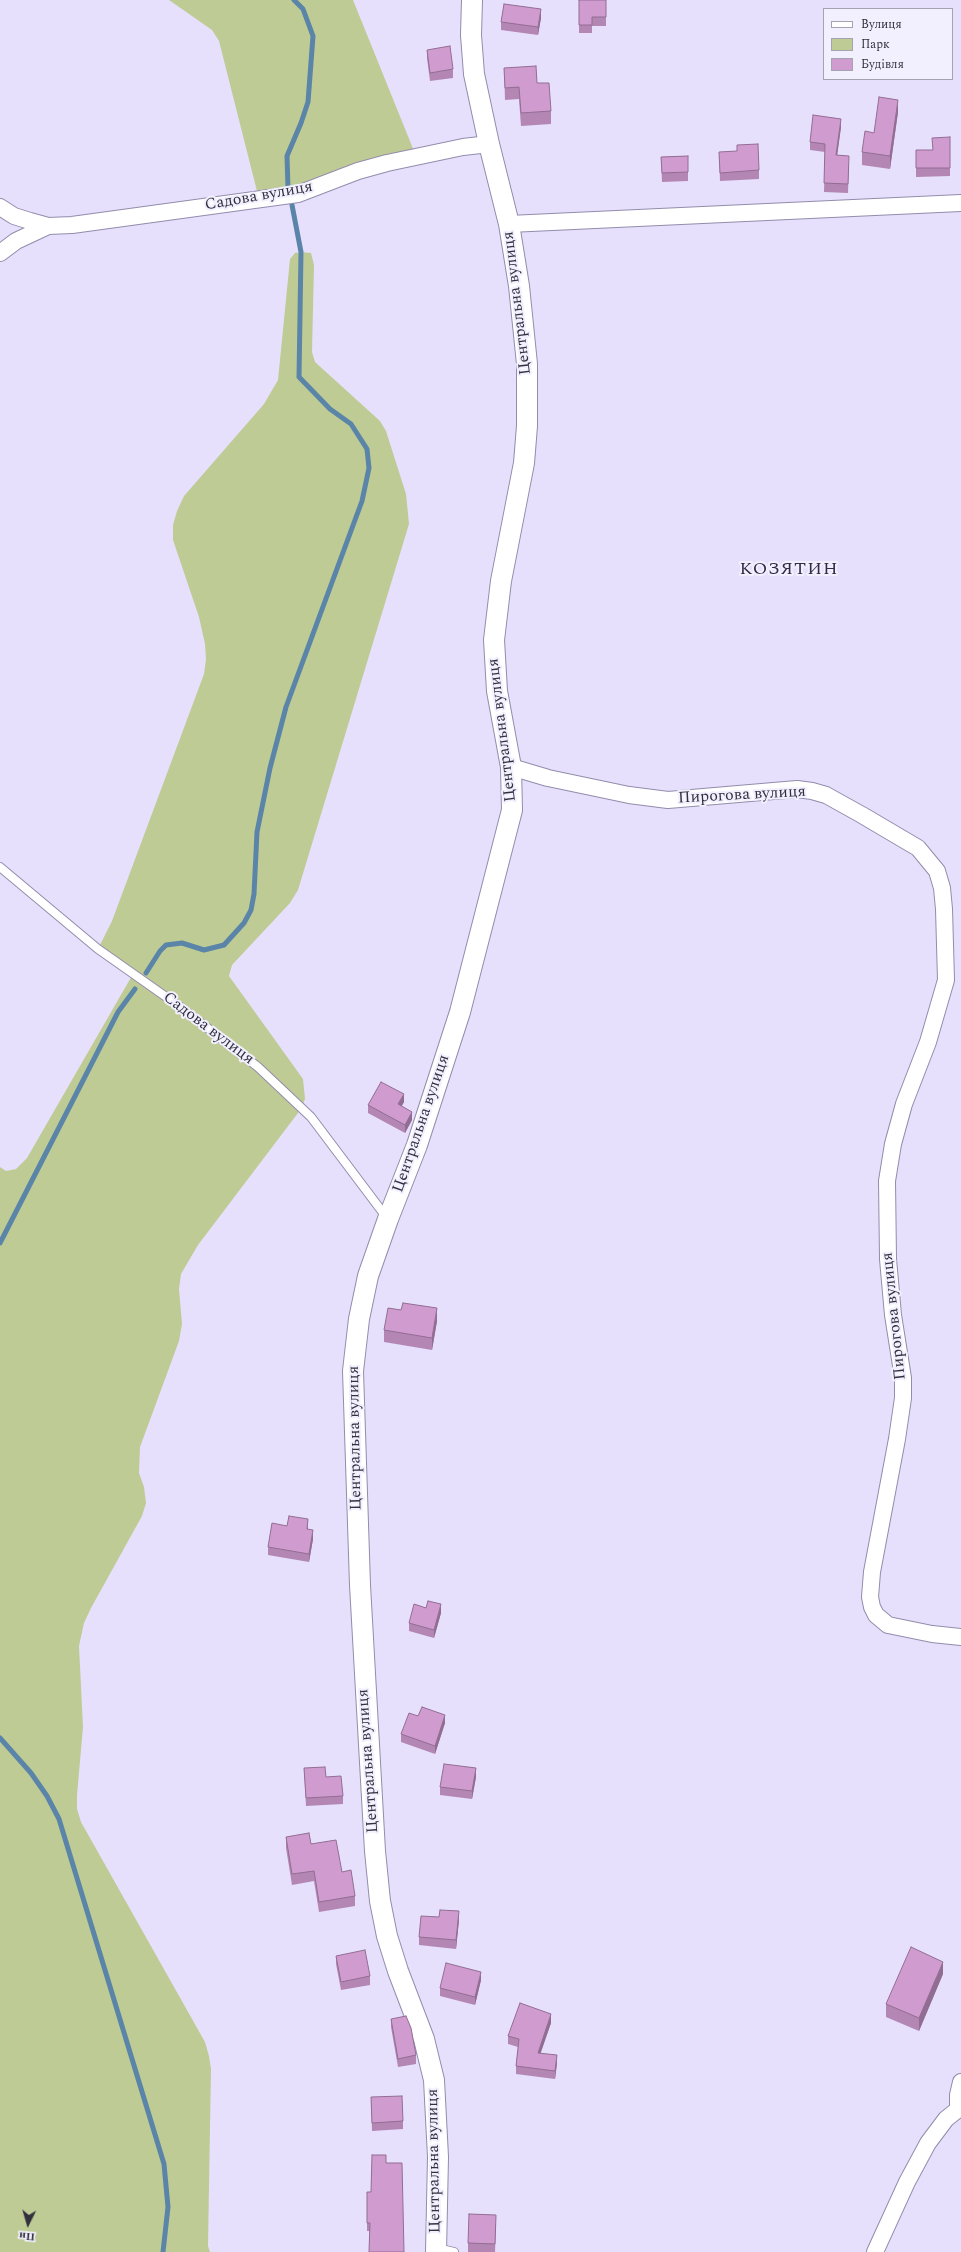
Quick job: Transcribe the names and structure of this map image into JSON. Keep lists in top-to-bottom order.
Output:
{
  "streets": {
    "street": ["Садова вулиця", "Центральна вулиця", "Пирогова вулиця"]
  },
  "crossings": [
    ["Садова вулиця", "Центральна вулиця"],
    ["Центральна вулиця", "Пирогова вулиця"]
  ],
  "districts": ["КОЗЯТИН"],
  "legend": ["Вулиця", "Парк", "Будівля"],
  "north": "bottom"
}
